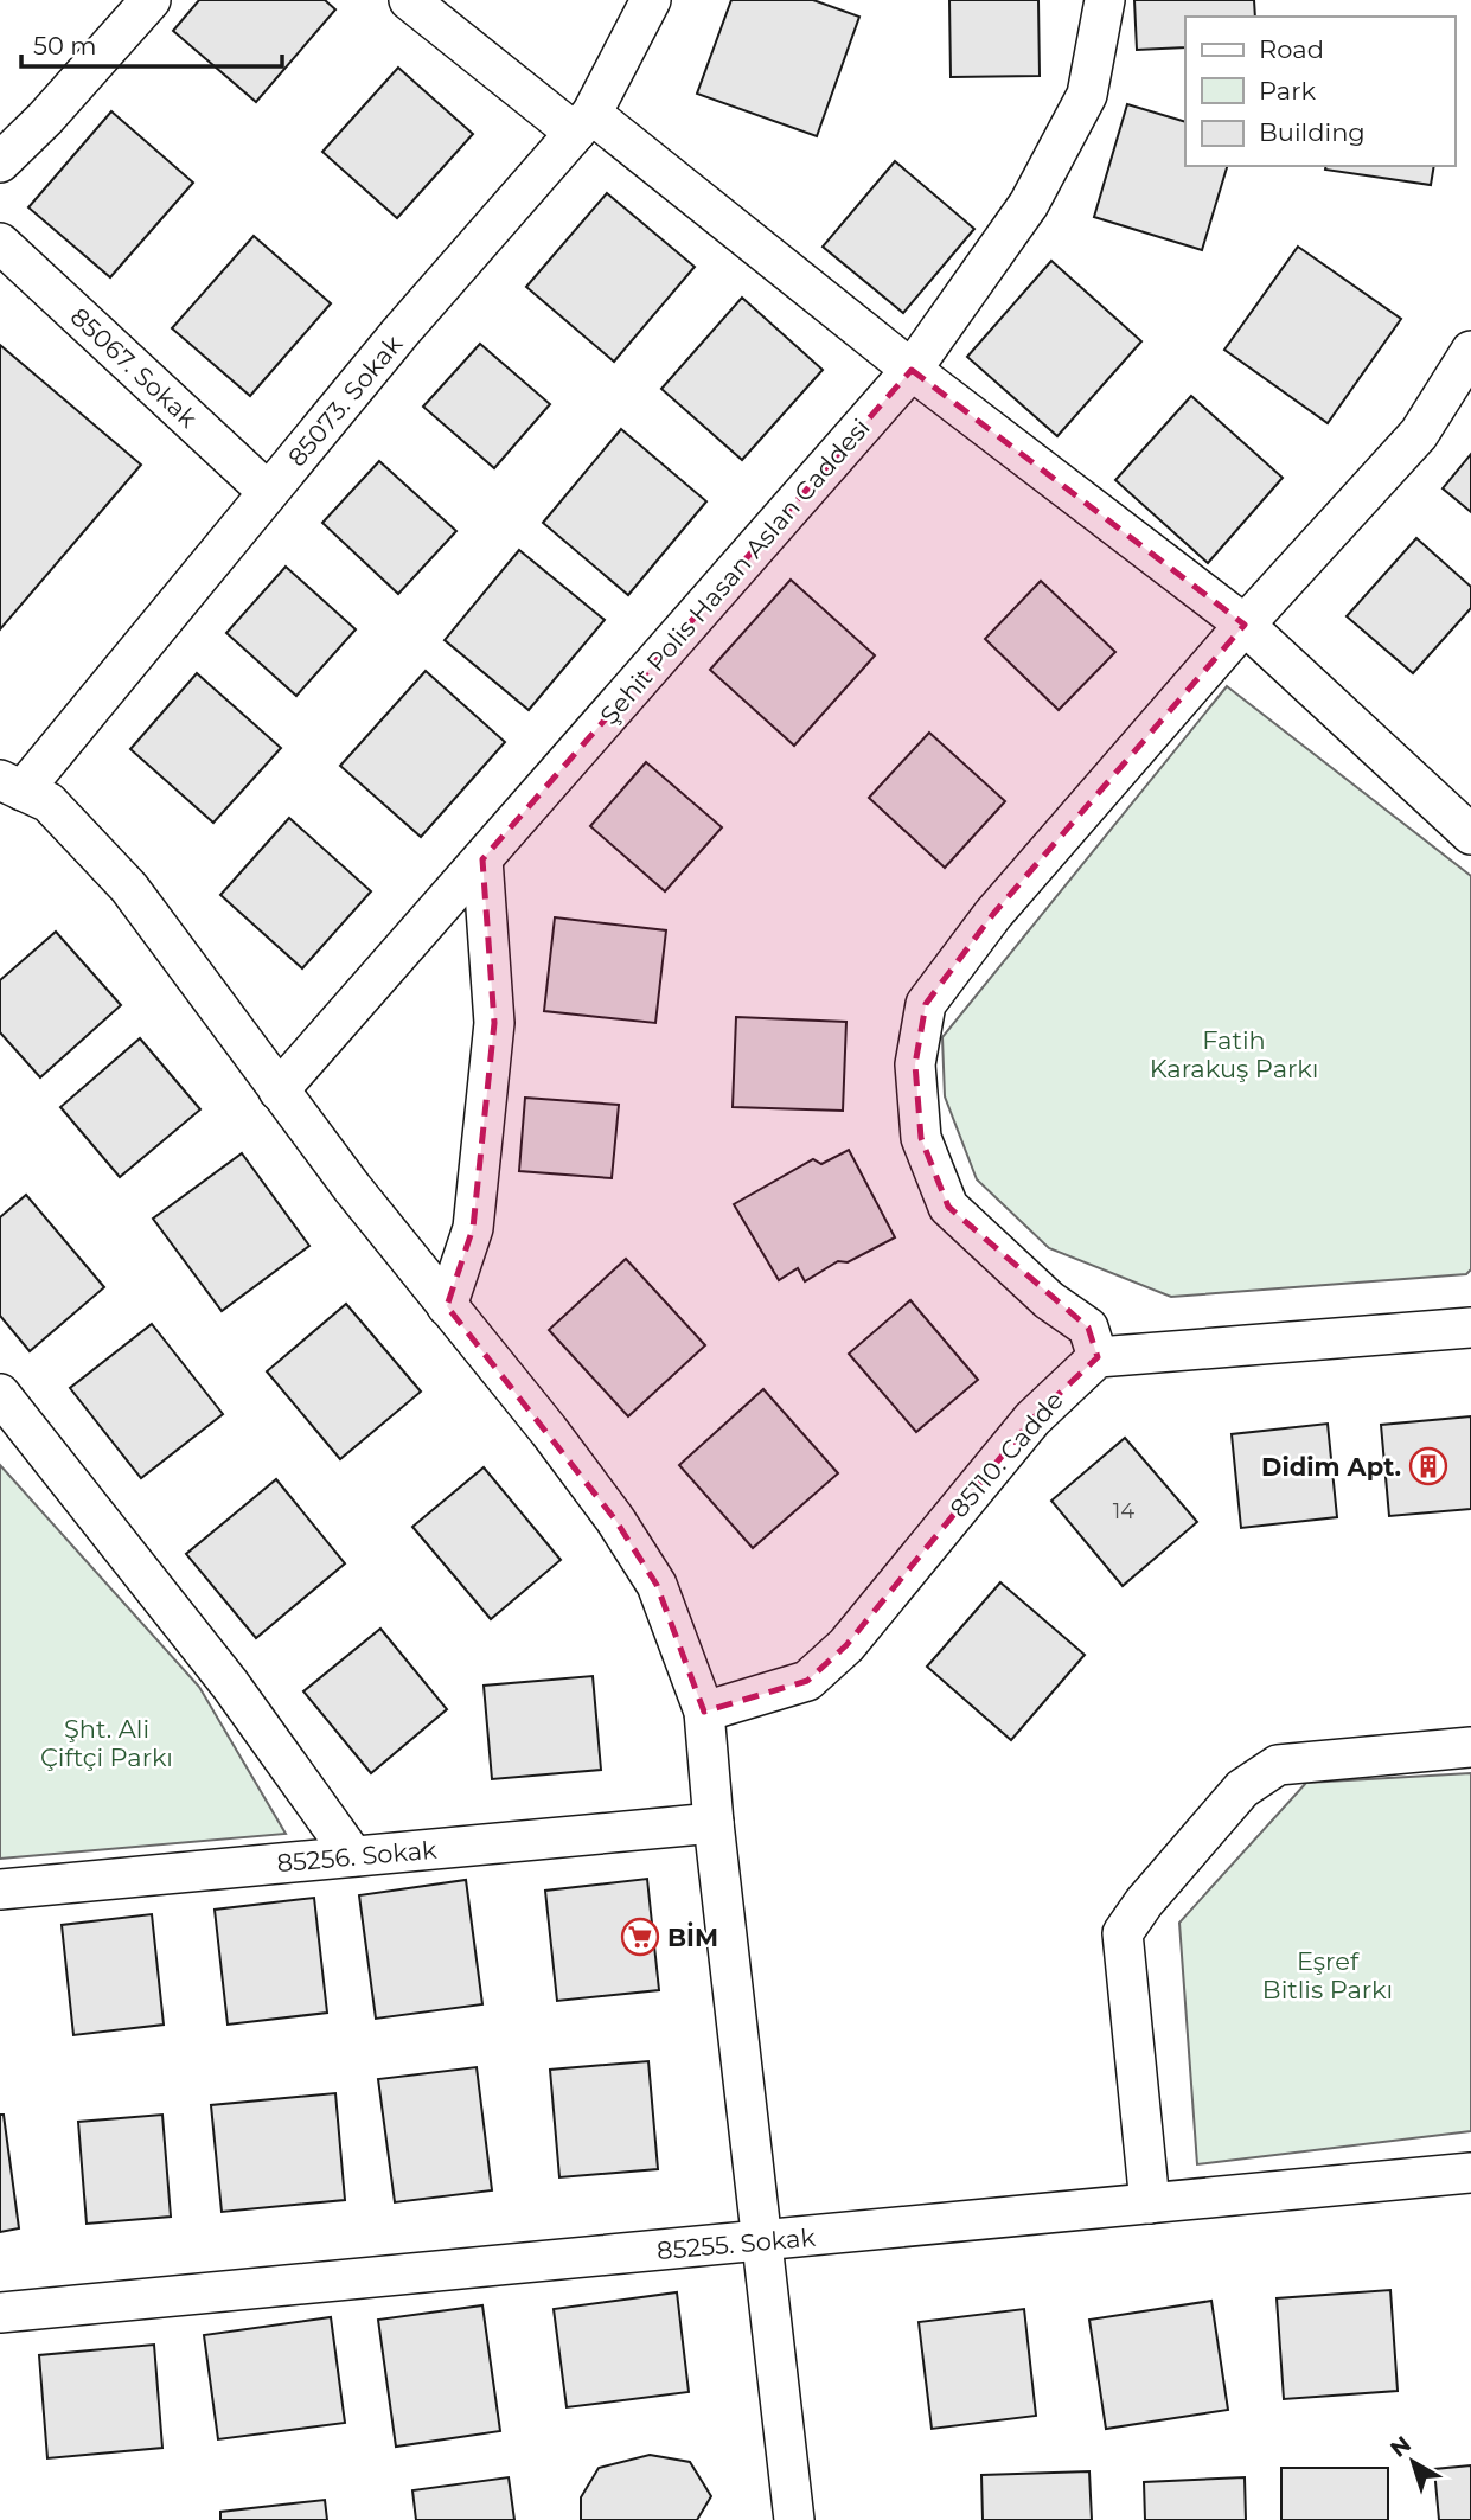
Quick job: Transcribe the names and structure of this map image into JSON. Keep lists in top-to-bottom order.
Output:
{
  "streets": {
    "street": [
      "85067. Sokak",
      "85073. Sokak",
      "Şehit Polis Hasan Aslan Caddesi",
      "85110. Cadde",
      "85256. Sokak",
      "85255. Sokak"
    ]
  },
  "crossings": [
    ["85067. Sokak", "85073. Sokak"]
  ],
  "parks": ["Fatih Karakuş Parkı", "Şht. Ali Çiftçi Parkı", "Eşref Bitlis Parkı"],
  "places": {
    "building": ["Didim Apt."],
    "supermarket": ["BİM"]
  },
  "house_numbers": ["14"],
  "legend": ["Road", "Park", "Building"],
  "scale_bar": "50 m",
  "north": "top left"
}
